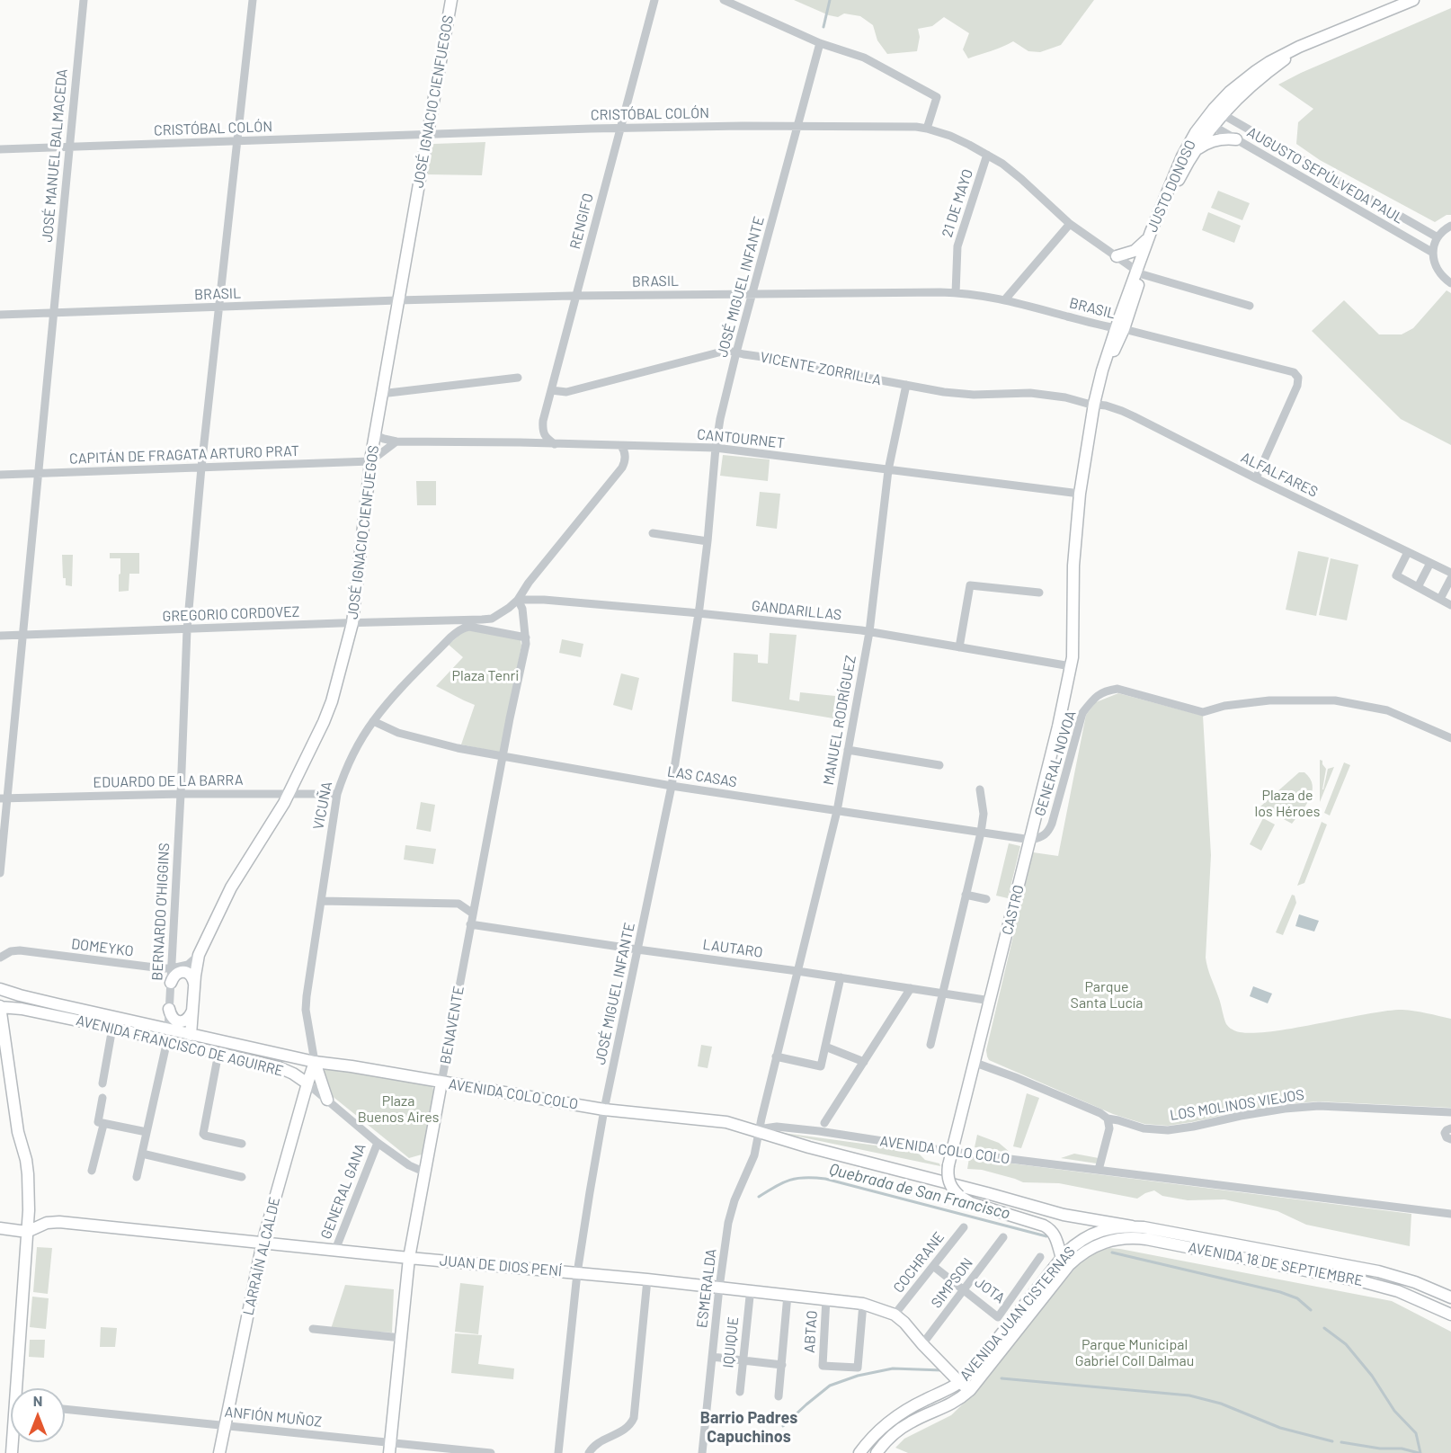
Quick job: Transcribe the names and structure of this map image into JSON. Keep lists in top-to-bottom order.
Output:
{
  "streets": {
    "main road": [
      "JOSÉ IGNACIO CIENFUEGOS",
      "JUSTO DONOSO",
      "CASTRO",
      "BENAVENTE",
      "AVENIDA FRANCISCO DE AGUIRRE",
      "AVENIDA COLO COLO",
      "LARRAÍN ALCALDE",
      "AVENIDA 18 DE SEPTIEMBRE",
      "JUAN DE DIOS PENÍ",
      "AVENIDA JUAN CISTERNAS"
    ],
    "street": [
      "CRISTÓBAL COLÓN",
      "JOSÉ MANUEL BALMACEDA",
      "AUGUSTO SEPÚLVEDA PAUL",
      "21 DE MAYO",
      "RENGIFO",
      "BRASIL",
      "JOSÉ MIGUEL INFANTE",
      "VICENTE ZORRILLA",
      "CANTOURNET",
      "CAPITÁN DE FRAGATA ARTURO PRAT",
      "ALFALFARES",
      "GANDARILLAS",
      "GREGORIO CORDOVEZ",
      "MANUEL RODRÍGUEZ",
      "GENERAL NOVOA",
      "LAS CASAS",
      "EDUARDO DE LA BARRA",
      "VICUÑA",
      "BERNARDO O'HIGGINS",
      "DOMEYKO",
      "LAUTARO",
      "LOS MOLINOS VIEJOS",
      "GENERAL GANA",
      "COCHRANE",
      "SIMPSON",
      "ESMERALDA",
      "JOTA",
      "ABTAO",
      "IQUIQUE",
      "ANFIÓN MUÑOZ"
    ]
  },
  "crossings": [
    ["JOSÉ IGNACIO CIENFUEGOS", "CRISTÓBAL COLÓN"],
    ["JOSÉ IGNACIO CIENFUEGOS", "BRASIL"],
    ["JOSÉ IGNACIO CIENFUEGOS", "CANTOURNET"],
    ["JOSÉ IGNACIO CIENFUEGOS", "CAPITÁN DE FRAGATA ARTURO PRAT"],
    ["JOSÉ IGNACIO CIENFUEGOS", "GREGORIO CORDOVEZ"],
    ["JOSÉ IGNACIO CIENFUEGOS", "EDUARDO DE LA BARRA"],
    ["JOSÉ IGNACIO CIENFUEGOS", "DOMEYKO"],
    ["JOSÉ IGNACIO CIENFUEGOS", "AVENIDA FRANCISCO DE AGUIRRE"],
    ["CRISTÓBAL COLÓN", "JOSÉ MANUEL BALMACEDA"],
    ["CRISTÓBAL COLÓN", "JUSTO DONOSO"],
    ["CRISTÓBAL COLÓN", "21 DE MAYO"],
    ["CRISTÓBAL COLÓN", "RENGIFO"],
    ["CRISTÓBAL COLÓN", "JOSÉ MIGUEL INFANTE"],
    ["JOSÉ MANUEL BALMACEDA", "BRASIL"],
    ["JOSÉ MANUEL BALMACEDA", "CAPITÁN DE FRAGATA ARTURO PRAT"],
    ["AUGUSTO SEPÚLVEDA PAUL", "JUSTO DONOSO"],
    ["JUSTO DONOSO", "BRASIL"],
    ["JUSTO DONOSO", "VICENTE ZORRILLA"],
    ["JUSTO DONOSO", "CANTOURNET"],
    ["JUSTO DONOSO", "ALFALFARES"],
    ["JUSTO DONOSO", "GANDARILLAS"],
    ["JUSTO DONOSO", "CASTRO"],
    ["21 DE MAYO", "BRASIL"],
    ["RENGIFO", "BRASIL"],
    ["RENGIFO", "VICENTE ZORRILLA"],
    ["RENGIFO", "CANTOURNET"],
    ["BRASIL", "JOSÉ MIGUEL INFANTE"],
    ["BRASIL", "ALFALFARES"],
    ["JOSÉ MIGUEL INFANTE", "VICENTE ZORRILLA"],
    ["JOSÉ MIGUEL INFANTE", "CANTOURNET"],
    ["JOSÉ MIGUEL INFANTE", "GANDARILLAS"],
    ["JOSÉ MIGUEL INFANTE", "LAS CASAS"],
    ["JOSÉ MIGUEL INFANTE", "LAUTARO"],
    ["JOSÉ MIGUEL INFANTE", "AVENIDA COLO COLO"],
    ["JOSÉ MIGUEL INFANTE", "JUAN DE DIOS PENÍ"],
    ["VICENTE ZORRILLA", "ALFALFARES"],
    ["VICENTE ZORRILLA", "MANUEL RODRÍGUEZ"],
    ["CANTOURNET", "MANUEL RODRÍGUEZ"],
    ["CAPITÁN DE FRAGATA ARTURO PRAT", "BERNARDO O'HIGGINS"],
    ["GANDARILLAS", "GREGORIO CORDOVEZ"],
    ["GANDARILLAS", "MANUEL RODRÍGUEZ"],
    ["GANDARILLAS", "CASTRO"],
    ["GANDARILLAS", "BENAVENTE"],
    ["GREGORIO CORDOVEZ", "BERNARDO O'HIGGINS"],
    ["GREGORIO CORDOVEZ", "BENAVENTE"],
    ["MANUEL RODRÍGUEZ", "LAS CASAS"],
    ["MANUEL RODRÍGUEZ", "LAUTARO"],
    ["MANUEL RODRÍGUEZ", "AVENIDA COLO COLO"],
    ["MANUEL RODRÍGUEZ", "ESMERALDA"],
    ["GENERAL NOVOA", "LAS CASAS"],
    ["GENERAL NOVOA", "CASTRO"],
    ["LAS CASAS", "VICUÑA"],
    ["LAS CASAS", "CASTRO"],
    ["LAS CASAS", "BENAVENTE"],
    ["EDUARDO DE LA BARRA", "VICUÑA"],
    ["EDUARDO DE LA BARRA", "BERNARDO O'HIGGINS"],
    ["VICUÑA", "BENAVENTE"],
    ["VICUÑA", "AVENIDA FRANCISCO DE AGUIRRE"],
    ["VICUÑA", "LARRAÍN ALCALDE"],
    ["CASTRO", "LAUTARO"],
    ["CASTRO", "AVENIDA COLO COLO"],
    ["CASTRO", "LOS MOLINOS VIEJOS"],
    ["BERNARDO O'HIGGINS", "DOMEYKO"],
    ["BERNARDO O'HIGGINS", "AVENIDA FRANCISCO DE AGUIRRE"],
    ["LAUTARO", "BENAVENTE"],
    ["BENAVENTE", "AVENIDA FRANCISCO DE AGUIRRE"],
    ["BENAVENTE", "AVENIDA COLO COLO"],
    ["BENAVENTE", "JUAN DE DIOS PENÍ"],
    ["BENAVENTE", "ANFIÓN MUÑOZ"],
    ["AVENIDA FRANCISCO DE AGUIRRE", "AVENIDA COLO COLO"],
    ["AVENIDA FRANCISCO DE AGUIRRE", "GENERAL GANA"],
    ["AVENIDA FRANCISCO DE AGUIRRE", "LARRAÍN ALCALDE"],
    ["AVENIDA COLO COLO", "ESMERALDA"],
    ["GENERAL GANA", "JUAN DE DIOS PENÍ"],
    ["LARRAÍN ALCALDE", "JUAN DE DIOS PENÍ"],
    ["LARRAÍN ALCALDE", "ANFIÓN MUÑOZ"],
    ["COCHRANE", "JUAN DE DIOS PENÍ"],
    ["COCHRANE", "JOTA"],
    ["AVENIDA 18 DE SEPTIEMBRE", "AVENIDA JUAN CISTERNAS"],
    ["JUAN DE DIOS PENÍ", "SIMPSON"],
    ["JUAN DE DIOS PENÍ", "ESMERALDA"],
    ["JUAN DE DIOS PENÍ", "AVENIDA JUAN CISTERNAS"],
    ["JUAN DE DIOS PENÍ", "ABTAO"],
    ["SIMPSON", "JOTA"]
  ],
  "districts": ["Barrio Padres Capuchinos"],
  "water": ["Quebrada de San Francisco"],
  "parks": [
    "Plaza Tenri",
    "Plaza de los Héroes",
    "Parque Santa Lucía",
    "Plaza Buenos Aires",
    "Parque Municipal Gabriel Coll Dalmau"
  ],
  "north": "top"
}
